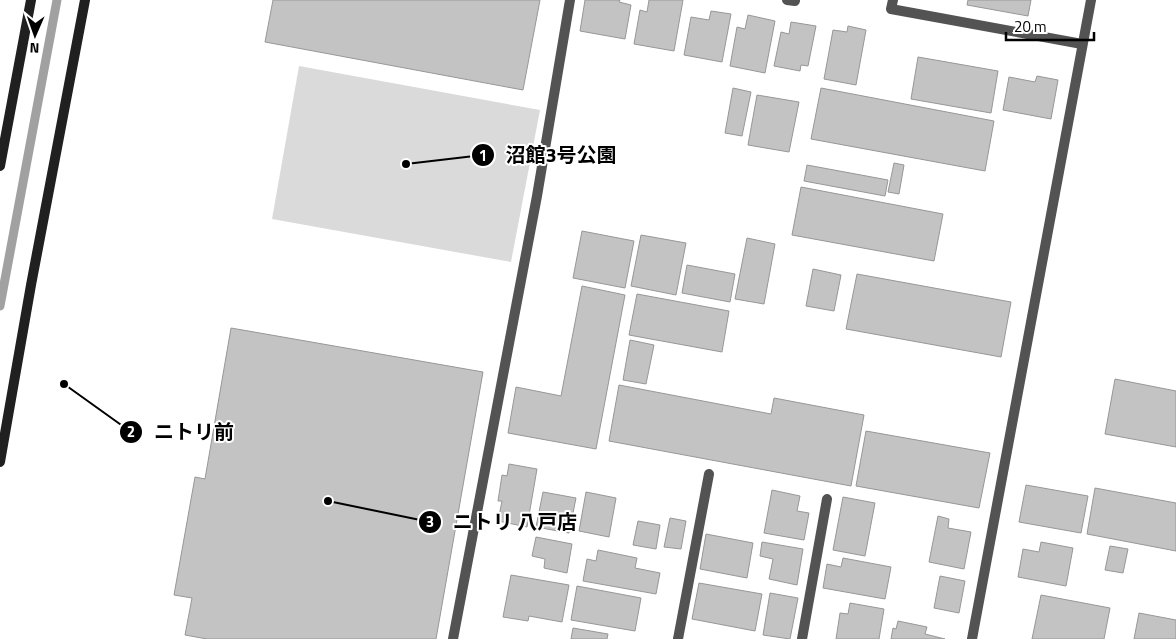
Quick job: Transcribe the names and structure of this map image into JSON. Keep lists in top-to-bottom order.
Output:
{
  "places": ["沼館3号公園", "ニトリ前", "ニトリ 八戸店"],
  "scale_bar": "20 m",
  "north": "bottom"
}
